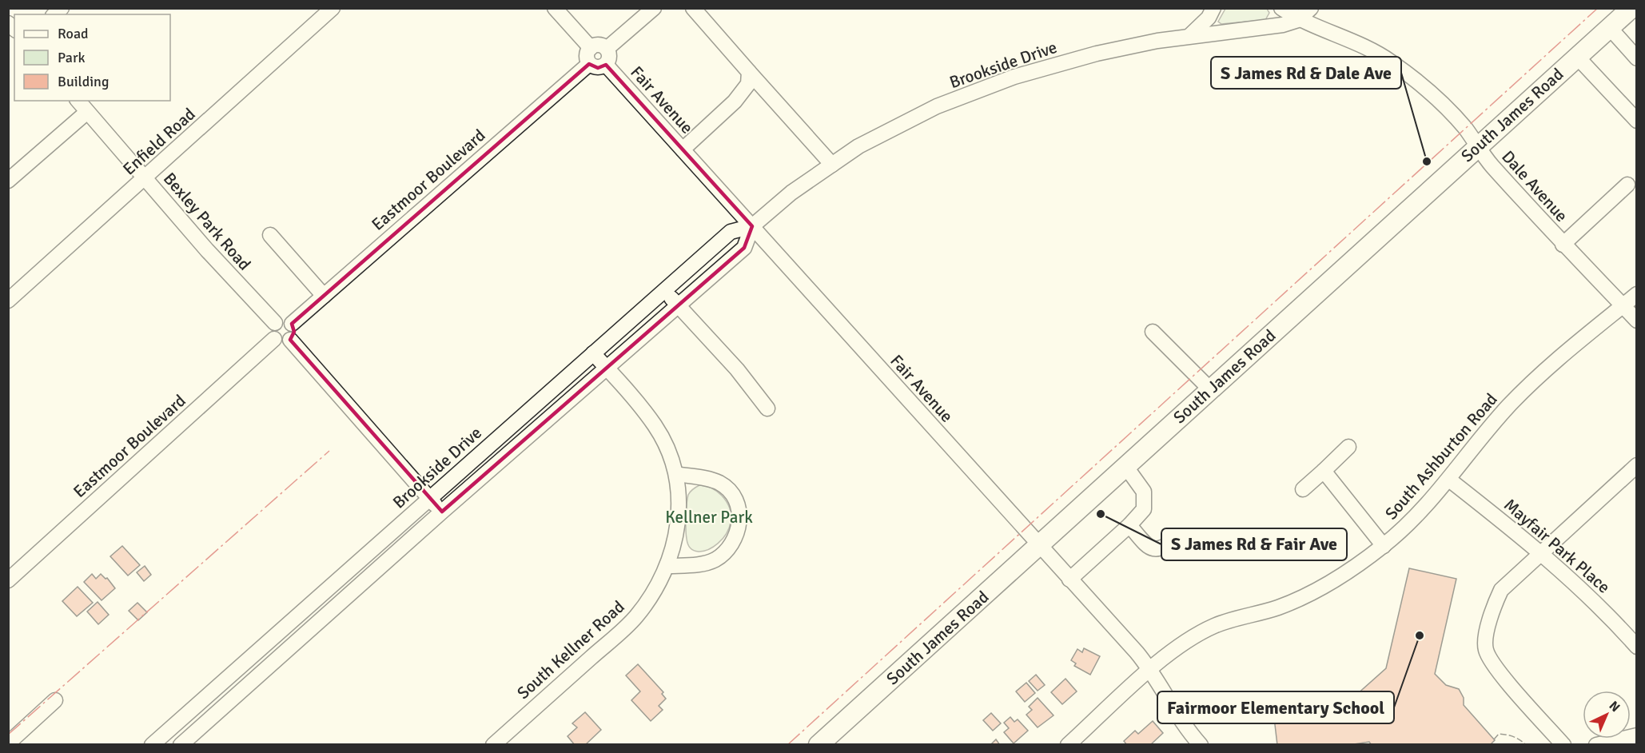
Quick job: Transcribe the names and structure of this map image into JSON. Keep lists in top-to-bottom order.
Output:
{
  "streets": {
    "main road": ["South James Road"],
    "street": [
      "Brookside Drive",
      "Fair Avenue",
      "Enfield Road",
      "Eastmoor Boulevard",
      "Dale Avenue",
      "Bexley Park Road",
      "South Ashburton Road",
      "Mayfair Park Place",
      "South Kellner Road"
    ]
  },
  "crossings": [
    ["Brookside Drive", "Fair Avenue"],
    ["Brookside Drive", "Dale Avenue"],
    ["Fair Avenue", "South James Road"],
    ["Fair Avenue", "Eastmoor Boulevard"],
    ["Fair Avenue", "South Ashburton Road"],
    ["South James Road", "Dale Avenue"],
    ["Enfield Road", "Bexley Park Road"],
    ["Eastmoor Boulevard", "Bexley Park Road"],
    ["Dale Avenue", "South Ashburton Road"],
    ["South Ashburton Road", "Mayfair Park Place"]
  ],
  "parks": ["Kellner Park"],
  "places": ["S James Rd & Dale Ave", "S James Rd & Fair Ave", "Fairmoor Elementary School"],
  "legend": ["Road", "Park", "Building"],
  "north": "top right"
}
